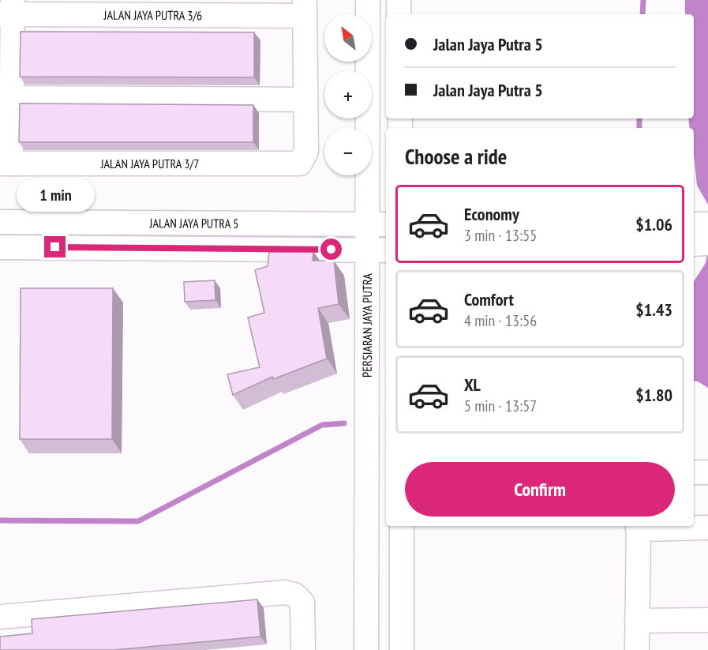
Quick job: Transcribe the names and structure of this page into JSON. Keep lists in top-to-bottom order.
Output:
{
  "streets": {
    "street": [
      "JALAN JAYA PUTRA 3/6",
      "JALAN JAYA PUTRA 3/7",
      "JALAN JAYA PUTRA 5",
      "PERSIARAN JAYA PUTRA"
    ]
  },
  "crossings": [
    ["JALAN JAYA PUTRA 5", "PERSIARAN JAYA PUTRA"]
  ],
  "north": "top left",
  "page": {
    "map_buttons": ["+", "−"],
    "banner": ["Jalan Jaya Putra 5", "Jalan Jaya Putra 5"],
    "heading": "Choose a ride",
    "bubble": "1 min",
    "list": [
      {
        "name": "Economy",
        "note": "3 min · 13:55",
        "value": "$1.06"
      },
      {
        "name": "Comfort",
        "note": "4 min · 13:56",
        "value": "$1.43"
      },
      {
        "name": "XL",
        "note": "5 min · 13:57",
        "value": "$1.80"
      }
    ],
    "buttons": "Confirm"
  }
}
